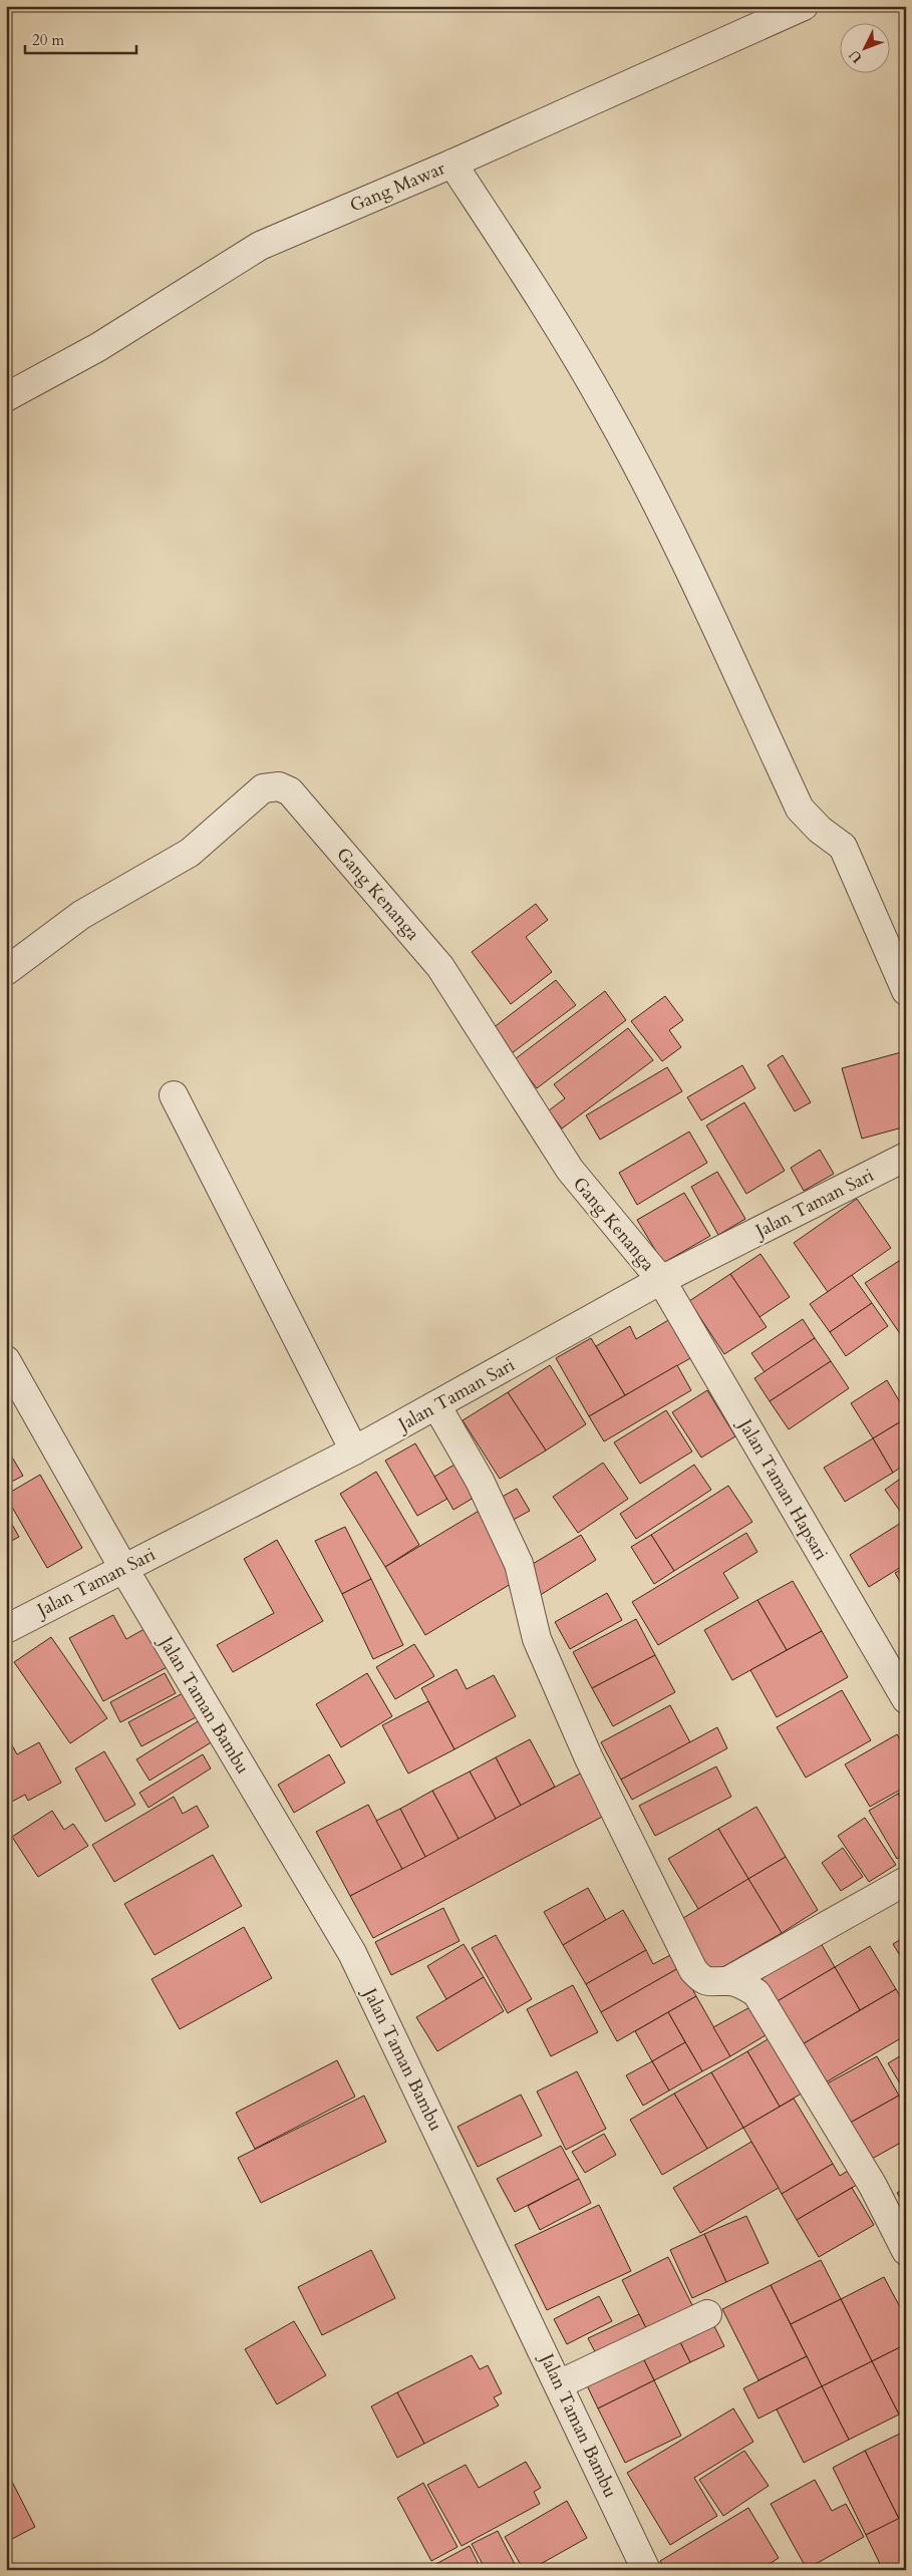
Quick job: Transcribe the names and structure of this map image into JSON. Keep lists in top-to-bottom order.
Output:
{
  "streets": {
    "street": [
      "Gang Mawar",
      "Gang Kenanga",
      "Jalan Taman Sari",
      "Jalan Taman Hapsari",
      "Jalan Taman Bambu"
    ]
  },
  "crossings": [
    ["Gang Kenanga", "Jalan Taman Sari"],
    ["Gang Kenanga", "Jalan Taman Hapsari"],
    ["Jalan Taman Sari", "Jalan Taman Hapsari"],
    ["Jalan Taman Sari", "Jalan Taman Bambu"]
  ],
  "scale_bar": "20 m",
  "north": "bottom left"
}
